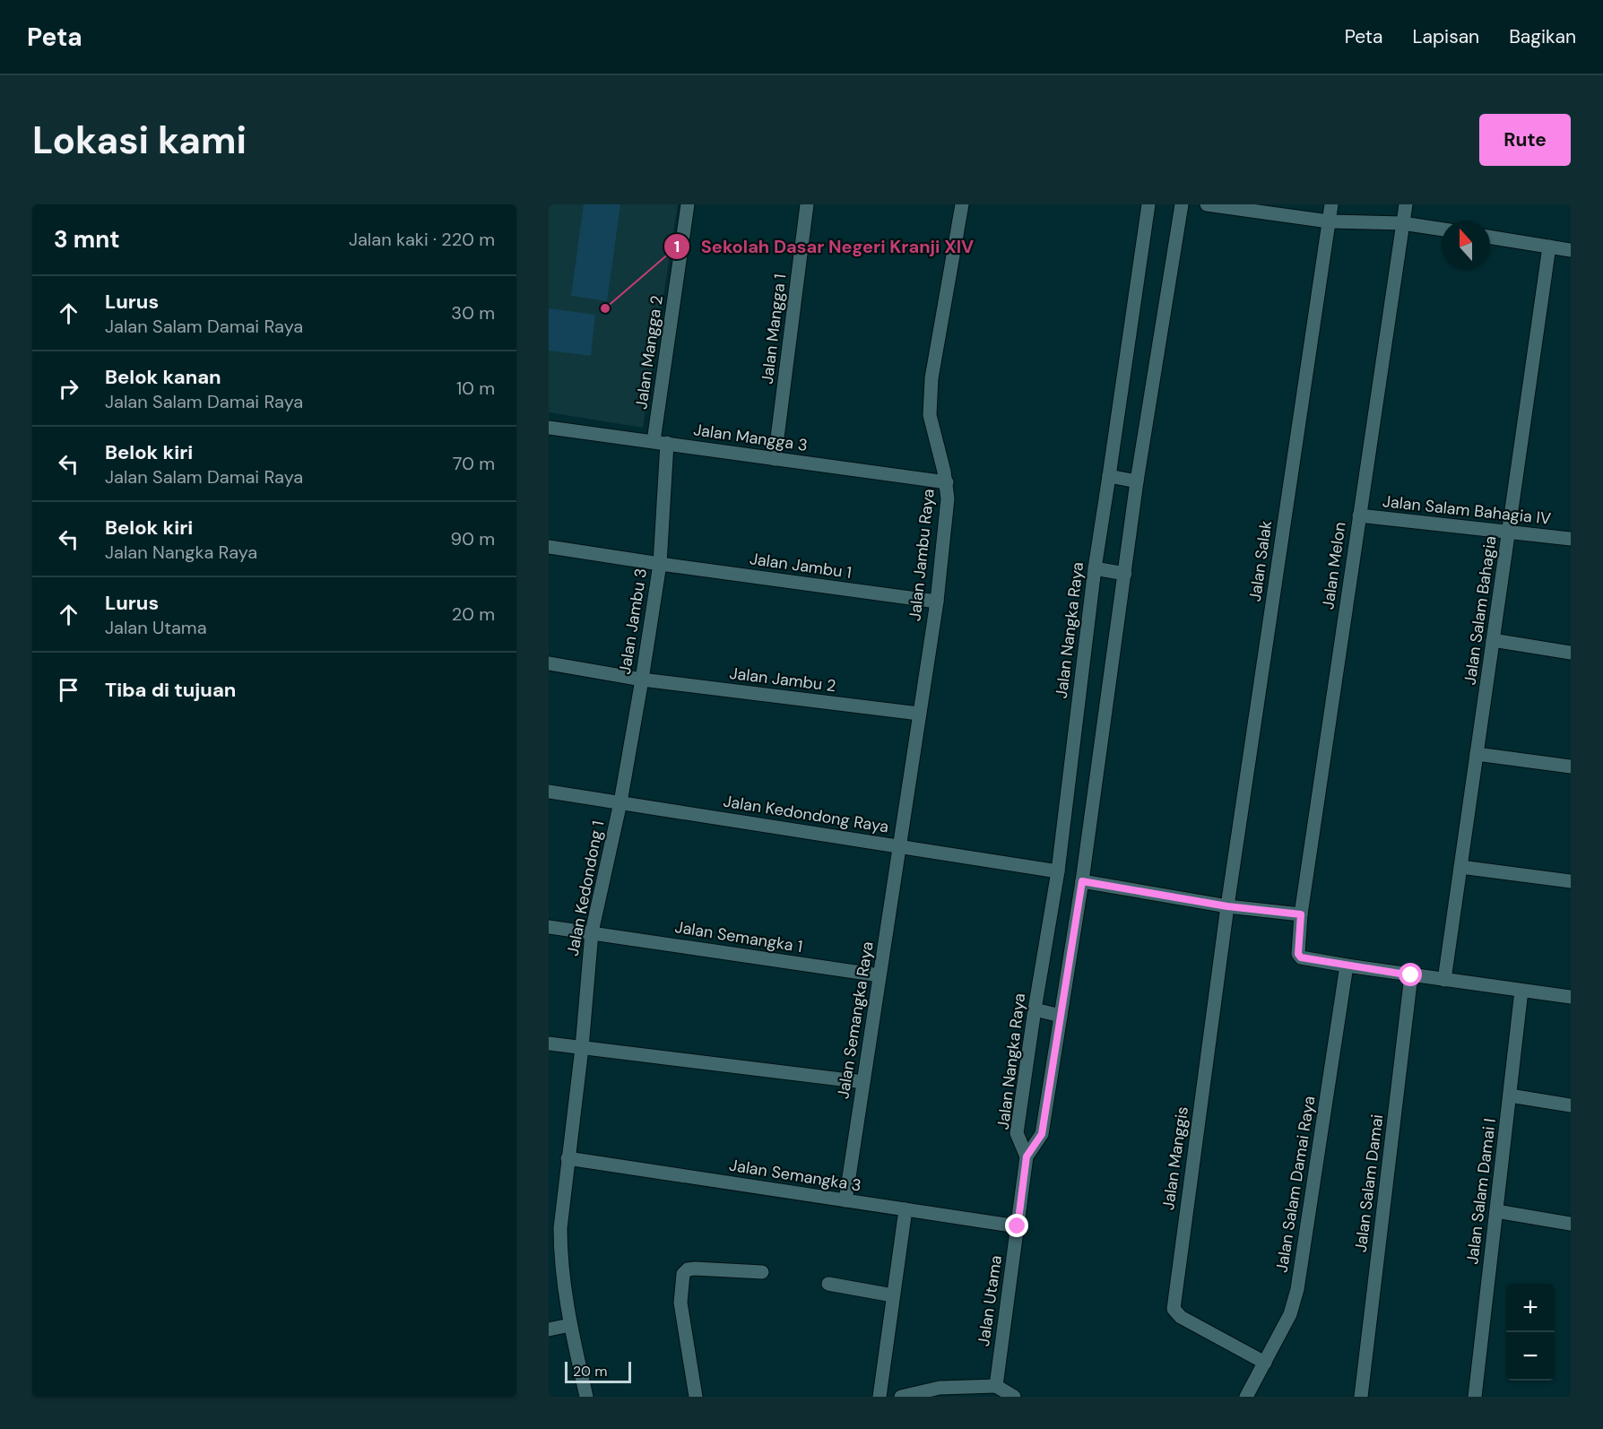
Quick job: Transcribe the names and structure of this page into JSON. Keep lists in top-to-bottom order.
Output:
{
  "streets": {
    "street": [
      "Jalan Mangga 1",
      "Jalan Mangga 2",
      "Jalan Mangga 3",
      "Jalan Salam Bahagia IV",
      "Jalan Jambu Raya",
      "Jalan Salak",
      "Jalan Jambu 1",
      "Jalan Melon",
      "Jalan Salam Bahagia",
      "Jalan Jambu 3",
      "Jalan Nangka Raya",
      "Jalan Jambu 2",
      "Jalan Kedondong Raya",
      "Jalan Kedondong 1",
      "Jalan Semangka 1",
      "Jalan Semangka Raya",
      "Jalan Manggis",
      "Jalan Semangka 3",
      "Jalan Salam Damai",
      "Jalan Salam Damai Raya",
      "Jalan Salam Damai I",
      "Jalan Utama"
    ]
  },
  "crossings": [
    ["Jalan Mangga 1", "Jalan Mangga 3"],
    ["Jalan Mangga 2", "Jalan Mangga 3"],
    ["Jalan Mangga 2", "Jalan Jambu 3"],
    ["Jalan Mangga 3", "Jalan Jambu Raya"],
    ["Jalan Mangga 3", "Jalan Jambu 3"],
    ["Jalan Salam Bahagia IV", "Jalan Melon"],
    ["Jalan Salam Bahagia IV", "Jalan Salam Bahagia"],
    ["Jalan Jambu Raya", "Jalan Jambu 1"],
    ["Jalan Jambu Raya", "Jalan Jambu 2"],
    ["Jalan Jambu Raya", "Jalan Kedondong Raya"],
    ["Jalan Jambu Raya", "Jalan Semangka Raya"],
    ["Jalan Salak", "Jalan Manggis"],
    ["Jalan Jambu 1", "Jalan Jambu 3"],
    ["Jalan Jambu 3", "Jalan Jambu 2"],
    ["Jalan Jambu 3", "Jalan Kedondong Raya"],
    ["Jalan Jambu 3", "Jalan Kedondong 1"],
    ["Jalan Nangka Raya", "Jalan Kedondong Raya"],
    ["Jalan Nangka Raya", "Jalan Utama"],
    ["Jalan Kedondong Raya", "Jalan Kedondong 1"],
    ["Jalan Kedondong Raya", "Jalan Semangka Raya"],
    ["Jalan Kedondong 1", "Jalan Semangka 1"],
    ["Jalan Kedondong 1", "Jalan Semangka 3"],
    ["Jalan Semangka 1", "Jalan Semangka Raya"],
    ["Jalan Semangka Raya", "Jalan Semangka 3"],
    ["Jalan Manggis", "Jalan Salam Damai Raya"],
    ["Jalan Semangka 3", "Jalan Utama"]
  ],
  "places": ["Sekolah Dasar Negeri Kranji XIV"],
  "scale_bar": "20 m",
  "north": "top",
  "page": {
    "header": "Peta",
    "nav": ["Peta", "Lapisan", "Bagikan"],
    "buttons": "Rute",
    "title": "Lokasi kami",
    "heading": ["3 mnt", "Jalan kaki · 220 m"],
    "list": [
      ["Lurus", "Jalan Salam Damai Raya", "30 m"],
      ["Belok kanan", "Jalan Salam Damai Raya", "10 m"],
      ["Belok kiri", "Jalan Salam Damai Raya", "70 m"],
      ["Belok kiri", "Jalan Nangka Raya", "90 m"],
      ["Lurus", "Jalan Utama", "20 m"],
      "Tiba di tujuan"
    ],
    "map_buttons": ["+", "−"],
    "scale": "20 m"
  }
}
